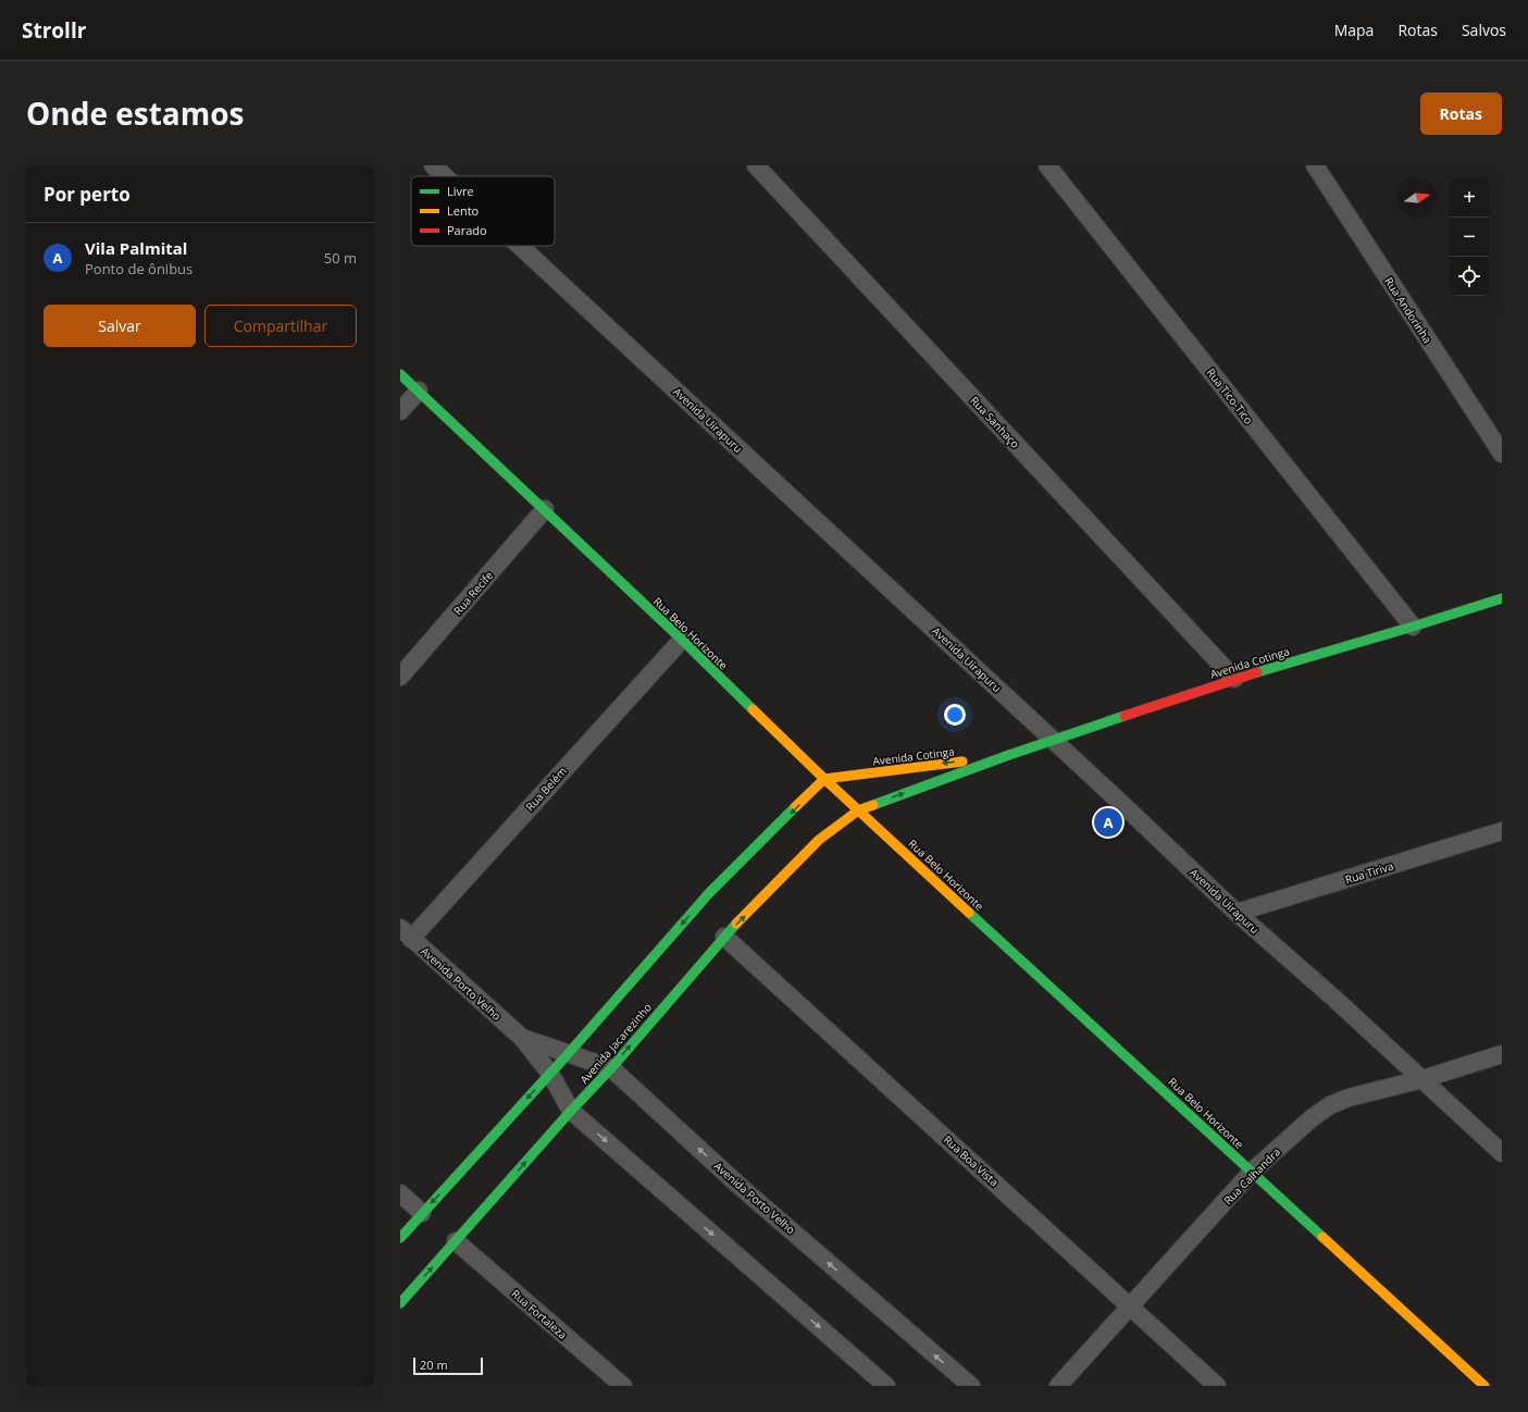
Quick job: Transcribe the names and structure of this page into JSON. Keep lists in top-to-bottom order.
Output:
{
  "streets": {
    "street": [
      "Rua Andorinha",
      "Rua Tico-Tico",
      "Avenida Uirapuru",
      "Rua Sanhaço",
      "Rua Recife",
      "Rua Belo Horizonte",
      "Avenida Cotinga",
      "Rua Belém",
      "Rua Tiriva",
      "Avenida Porto Velho",
      "Avenida Jacarezinho",
      "Rua Boa Vista",
      "Rua Calhandra",
      "Rua Fortaleza"
    ]
  },
  "crossings": [
    ["Rua Tico-Tico", "Avenida Cotinga"],
    ["Avenida Uirapuru", "Avenida Cotinga"],
    ["Avenida Uirapuru", "Rua Tiriva"],
    ["Avenida Uirapuru", "Rua Calhandra"],
    ["Rua Sanhaço", "Avenida Cotinga"],
    ["Rua Recife", "Rua Belo Horizonte"],
    ["Rua Belo Horizonte", "Avenida Cotinga"],
    ["Rua Belo Horizonte", "Rua Belém"],
    ["Rua Belo Horizonte", "Avenida Jacarezinho"],
    ["Rua Belo Horizonte", "Rua Calhandra"],
    ["Avenida Cotinga", "Avenida Jacarezinho"],
    ["Rua Belém", "Avenida Porto Velho"],
    ["Avenida Porto Velho", "Avenida Jacarezinho"],
    ["Avenida Jacarezinho", "Rua Boa Vista"],
    ["Avenida Jacarezinho", "Rua Fortaleza"],
    ["Rua Boa Vista", "Rua Calhandra"]
  ],
  "legend": ["Livre", "Lento", "Parado"],
  "scale_bar": "20 m",
  "north": "right",
  "page": {
    "header": "Strollr",
    "nav": ["Mapa", "Rotas", "Salvos"],
    "title": "Onde estamos",
    "buttons": [
      "Rotas",
      ["Salvar", "Compartilhar"]
    ],
    "heading": "Por perto",
    "map_buttons": ["+", "−"],
    "list": [
      {
        "mark": "A",
        "name": "Vila Palmital",
        "note": "Ponto de ônibus",
        "value": "50 m"
      }
    ],
    "pins": "A",
    "scale": "20 m"
  }
}
